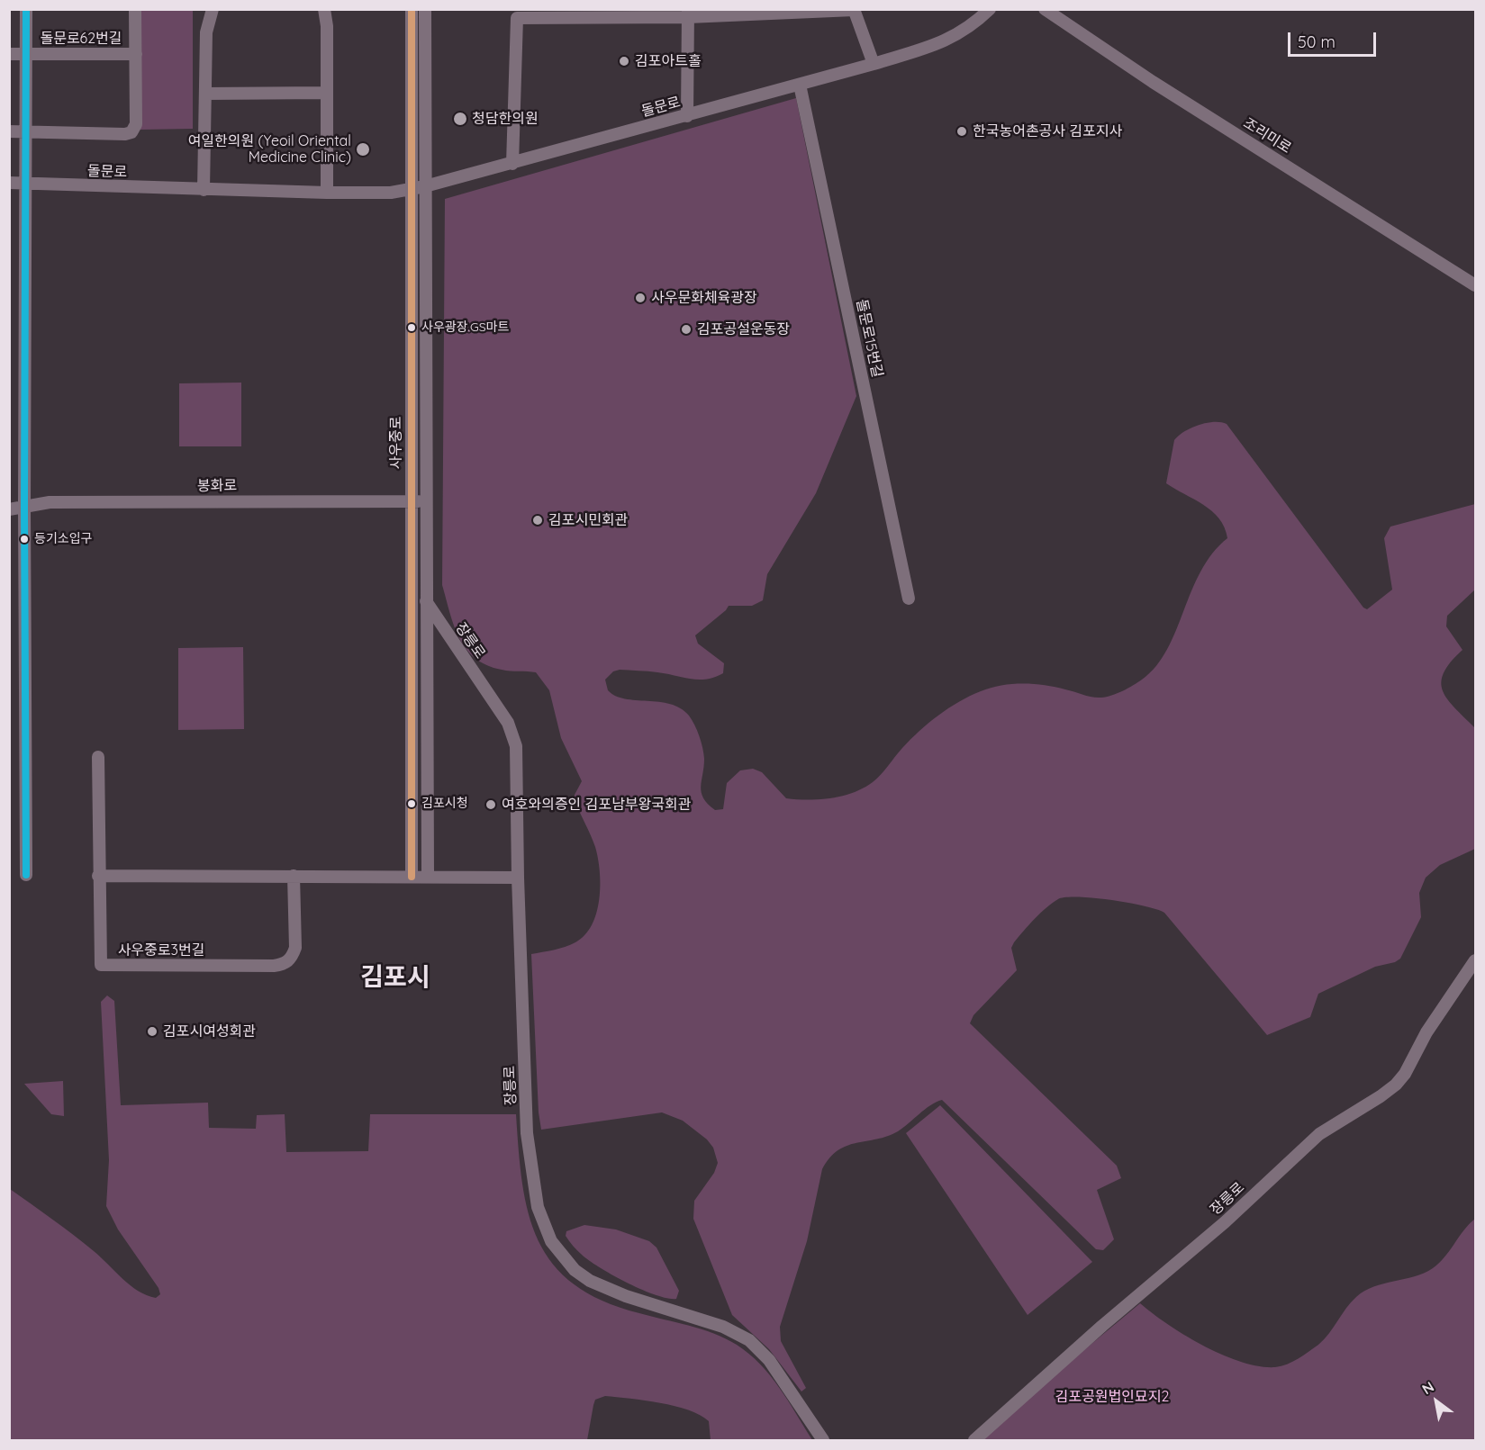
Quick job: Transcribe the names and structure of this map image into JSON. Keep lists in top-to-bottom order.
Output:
{
  "streets": {
    "street": [
      "돌문로62번길",
      "돌문로",
      "조리미로",
      "돌문로15번길",
      "사우중로",
      "봉화로",
      "장릉로",
      "사우중로3번길"
    ]
  },
  "crossings": [
    ["돌문로62번길", "돌문로"],
    ["돌문로62번길", "봉화로"],
    ["돌문로", "돌문로15번길"],
    ["돌문로", "사우중로"],
    ["사우중로", "봉화로"],
    ["사우중로", "장릉로"]
  ],
  "districts": ["김포시"],
  "parks": ["김포공원법인묘지2"],
  "places": [
    "김포아트홀",
    "청담한의원",
    "한국농어촌공사 김포지사",
    "여일한의원 (Yeoil Oriental Medicine Clinic)",
    "사우문화체육광장",
    "사우광장.GS마트",
    "김포공설운동장",
    "김포시민회관",
    "등기소입구",
    "김포시청",
    "여호와의증인 김포남부왕국회관",
    "김포시여성회관"
  ],
  "scale_bar": "50 m",
  "north": "top left"
}
